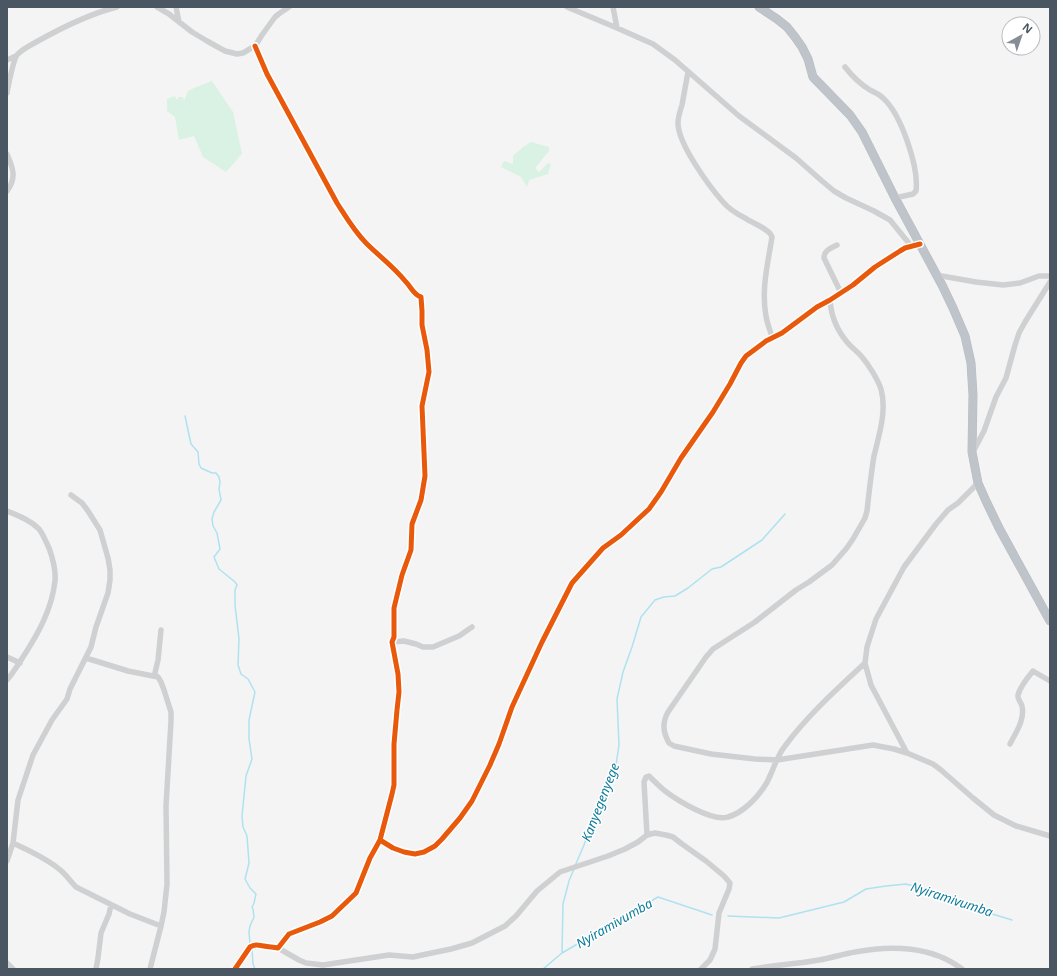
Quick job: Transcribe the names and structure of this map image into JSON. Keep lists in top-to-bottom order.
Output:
{
  "water": ["Kanyegenyege", "Nyiramivumba"],
  "north": "top right"
}
